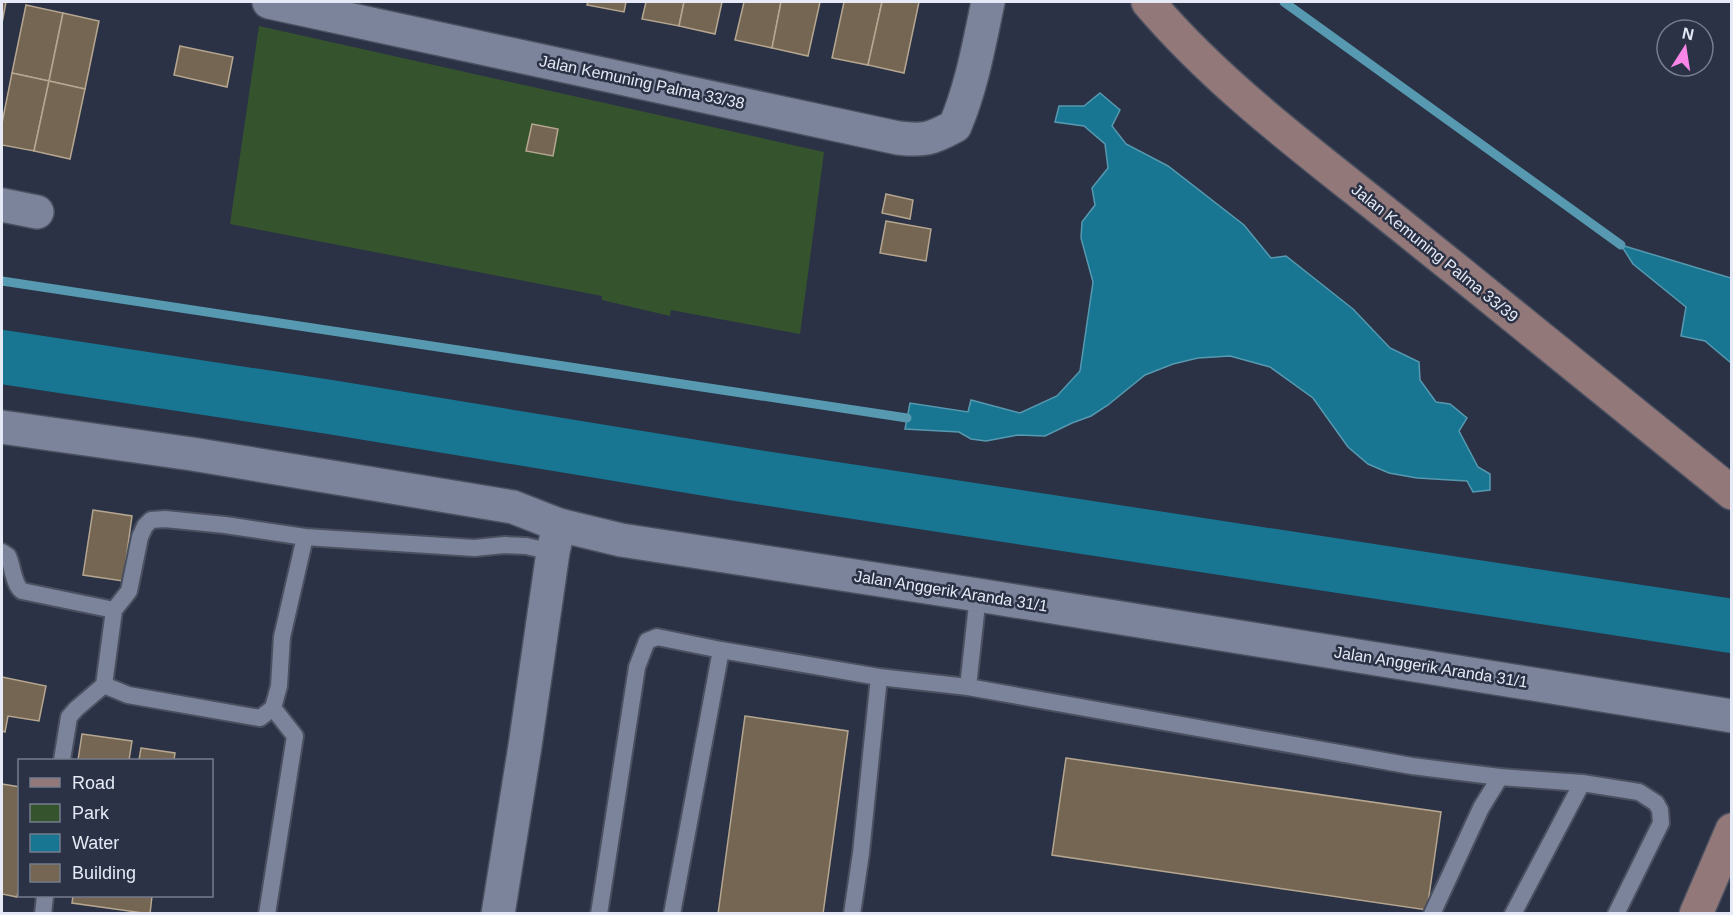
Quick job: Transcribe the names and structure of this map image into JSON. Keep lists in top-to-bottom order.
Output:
{
  "streets": {
    "main road": ["Jalan Kemuning Palma 33/39"],
    "street": ["Jalan Kemuning Palma 33/38", "Jalan Anggerik Aranda 31/1"]
  },
  "legend": [
    "Road",
    "Park",
    "Water",
    "Building"
  ],
  "north": "top"
}
